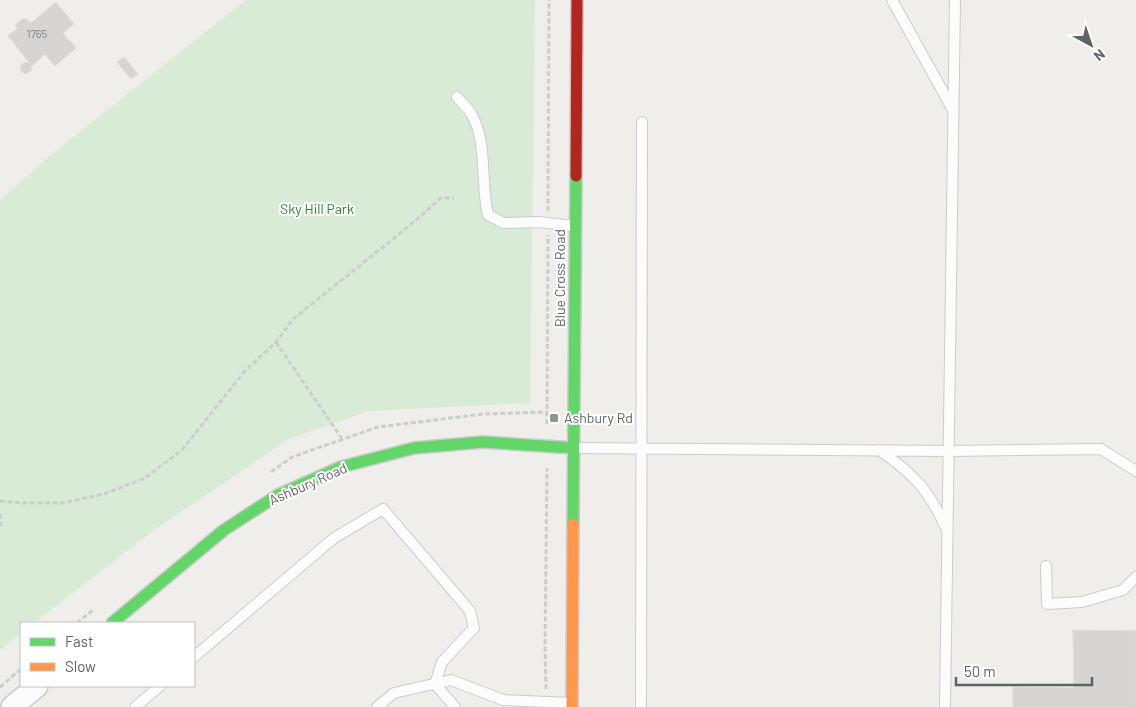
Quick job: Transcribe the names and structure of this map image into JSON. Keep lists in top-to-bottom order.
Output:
{
  "streets": {
    "street": ["Blue Cross Road", "Ashbury Road"]
  },
  "crossings": [
    ["Blue Cross Road", "Ashbury Road"]
  ],
  "parks": ["Sky Hill Park"],
  "places": {
    "transit": ["Ashbury Rd"]
  },
  "house_numbers": ["1765"],
  "legend": ["Fast", "Slow"],
  "scale_bar": "50 m",
  "north": "bottom right"
}
